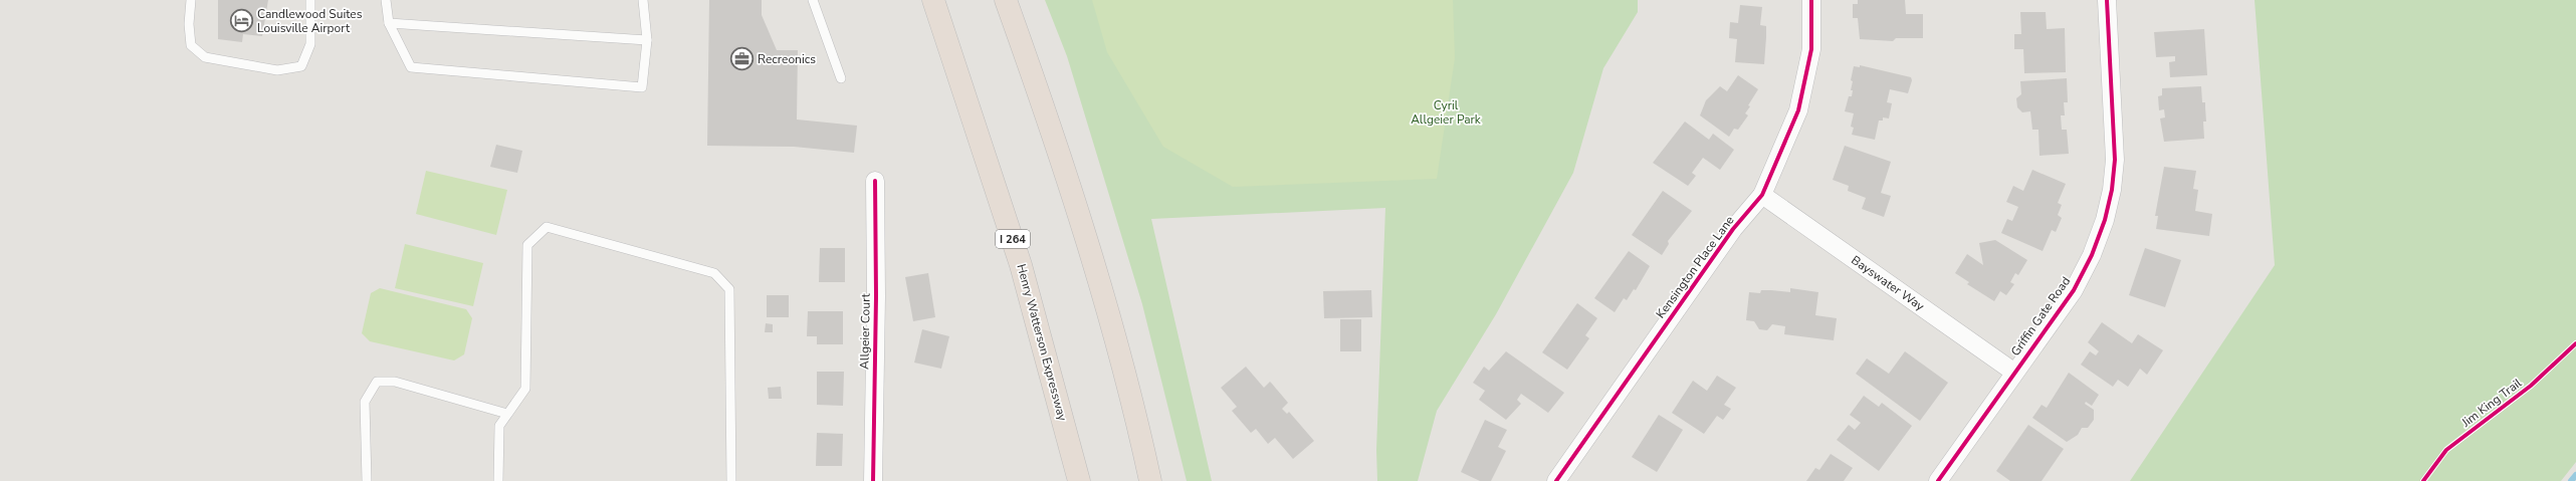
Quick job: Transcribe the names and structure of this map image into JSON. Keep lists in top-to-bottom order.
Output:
{
  "streets": {
    "highway": ["I 264", "Henry Watterson Expressway"],
    "street": [
      "Kensington Place Lane",
      "Bayswater Way",
      "Griffin Gate Road",
      "Allgeier Court"
    ],
    "cycle path": ["Jim King Trail"]
  },
  "crossings": [
    ["Kensington Place Lane", "Bayswater Way"],
    ["Bayswater Way", "Griffin Gate Road"]
  ],
  "parks": ["Cyril Allgeier Park"],
  "places": {
    "hotel": ["Candlewood Suites Louisville Airport"],
    "office": ["Recreonics"]
  }
}
